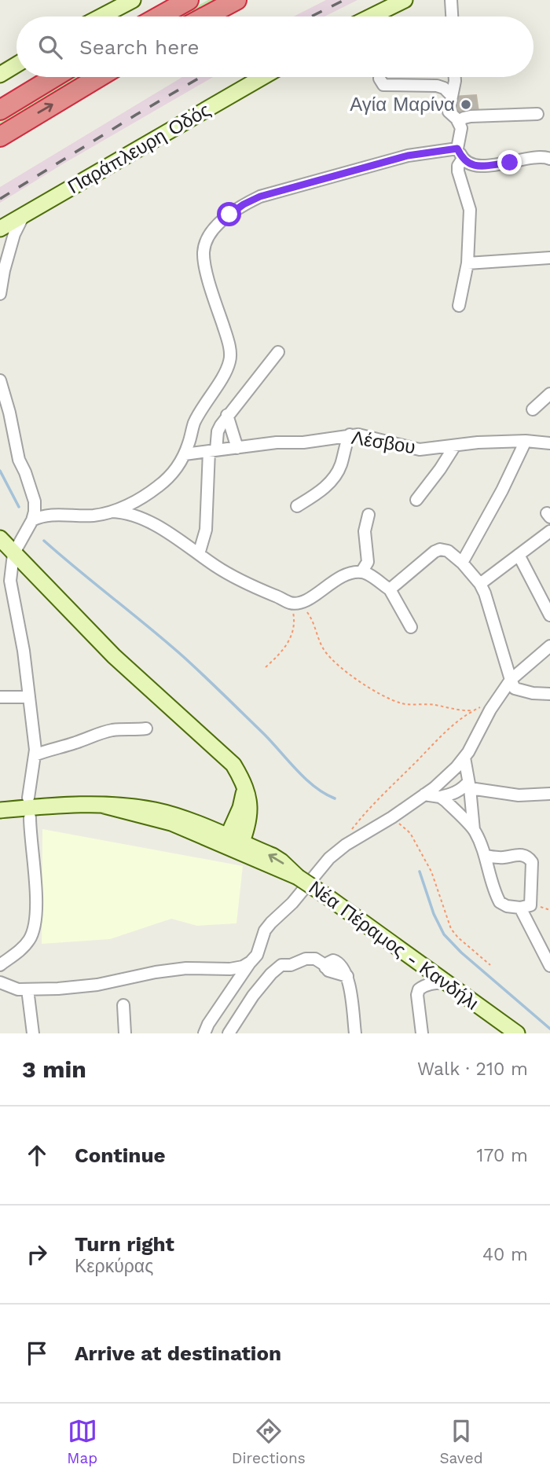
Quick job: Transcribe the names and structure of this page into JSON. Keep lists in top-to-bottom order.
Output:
{
  "streets": {
    "street": ["Παράπλευρη Οδός", "Λέσβου", "Νέα Πέραμος - Κανδήλι"]
  },
  "places": ["Αγία Μαρίνα"],
  "page": {
    "search": "Search here",
    "heading": ["3 min", "Walk · 210 m"],
    "list": [
      ["Continue", "170 m"],
      ["Turn right", "Κερκύρας", "40 m"],
      "Arrive at destination"
    ],
    "nav": ["Map", "Directions", "Saved"]
  }
}
